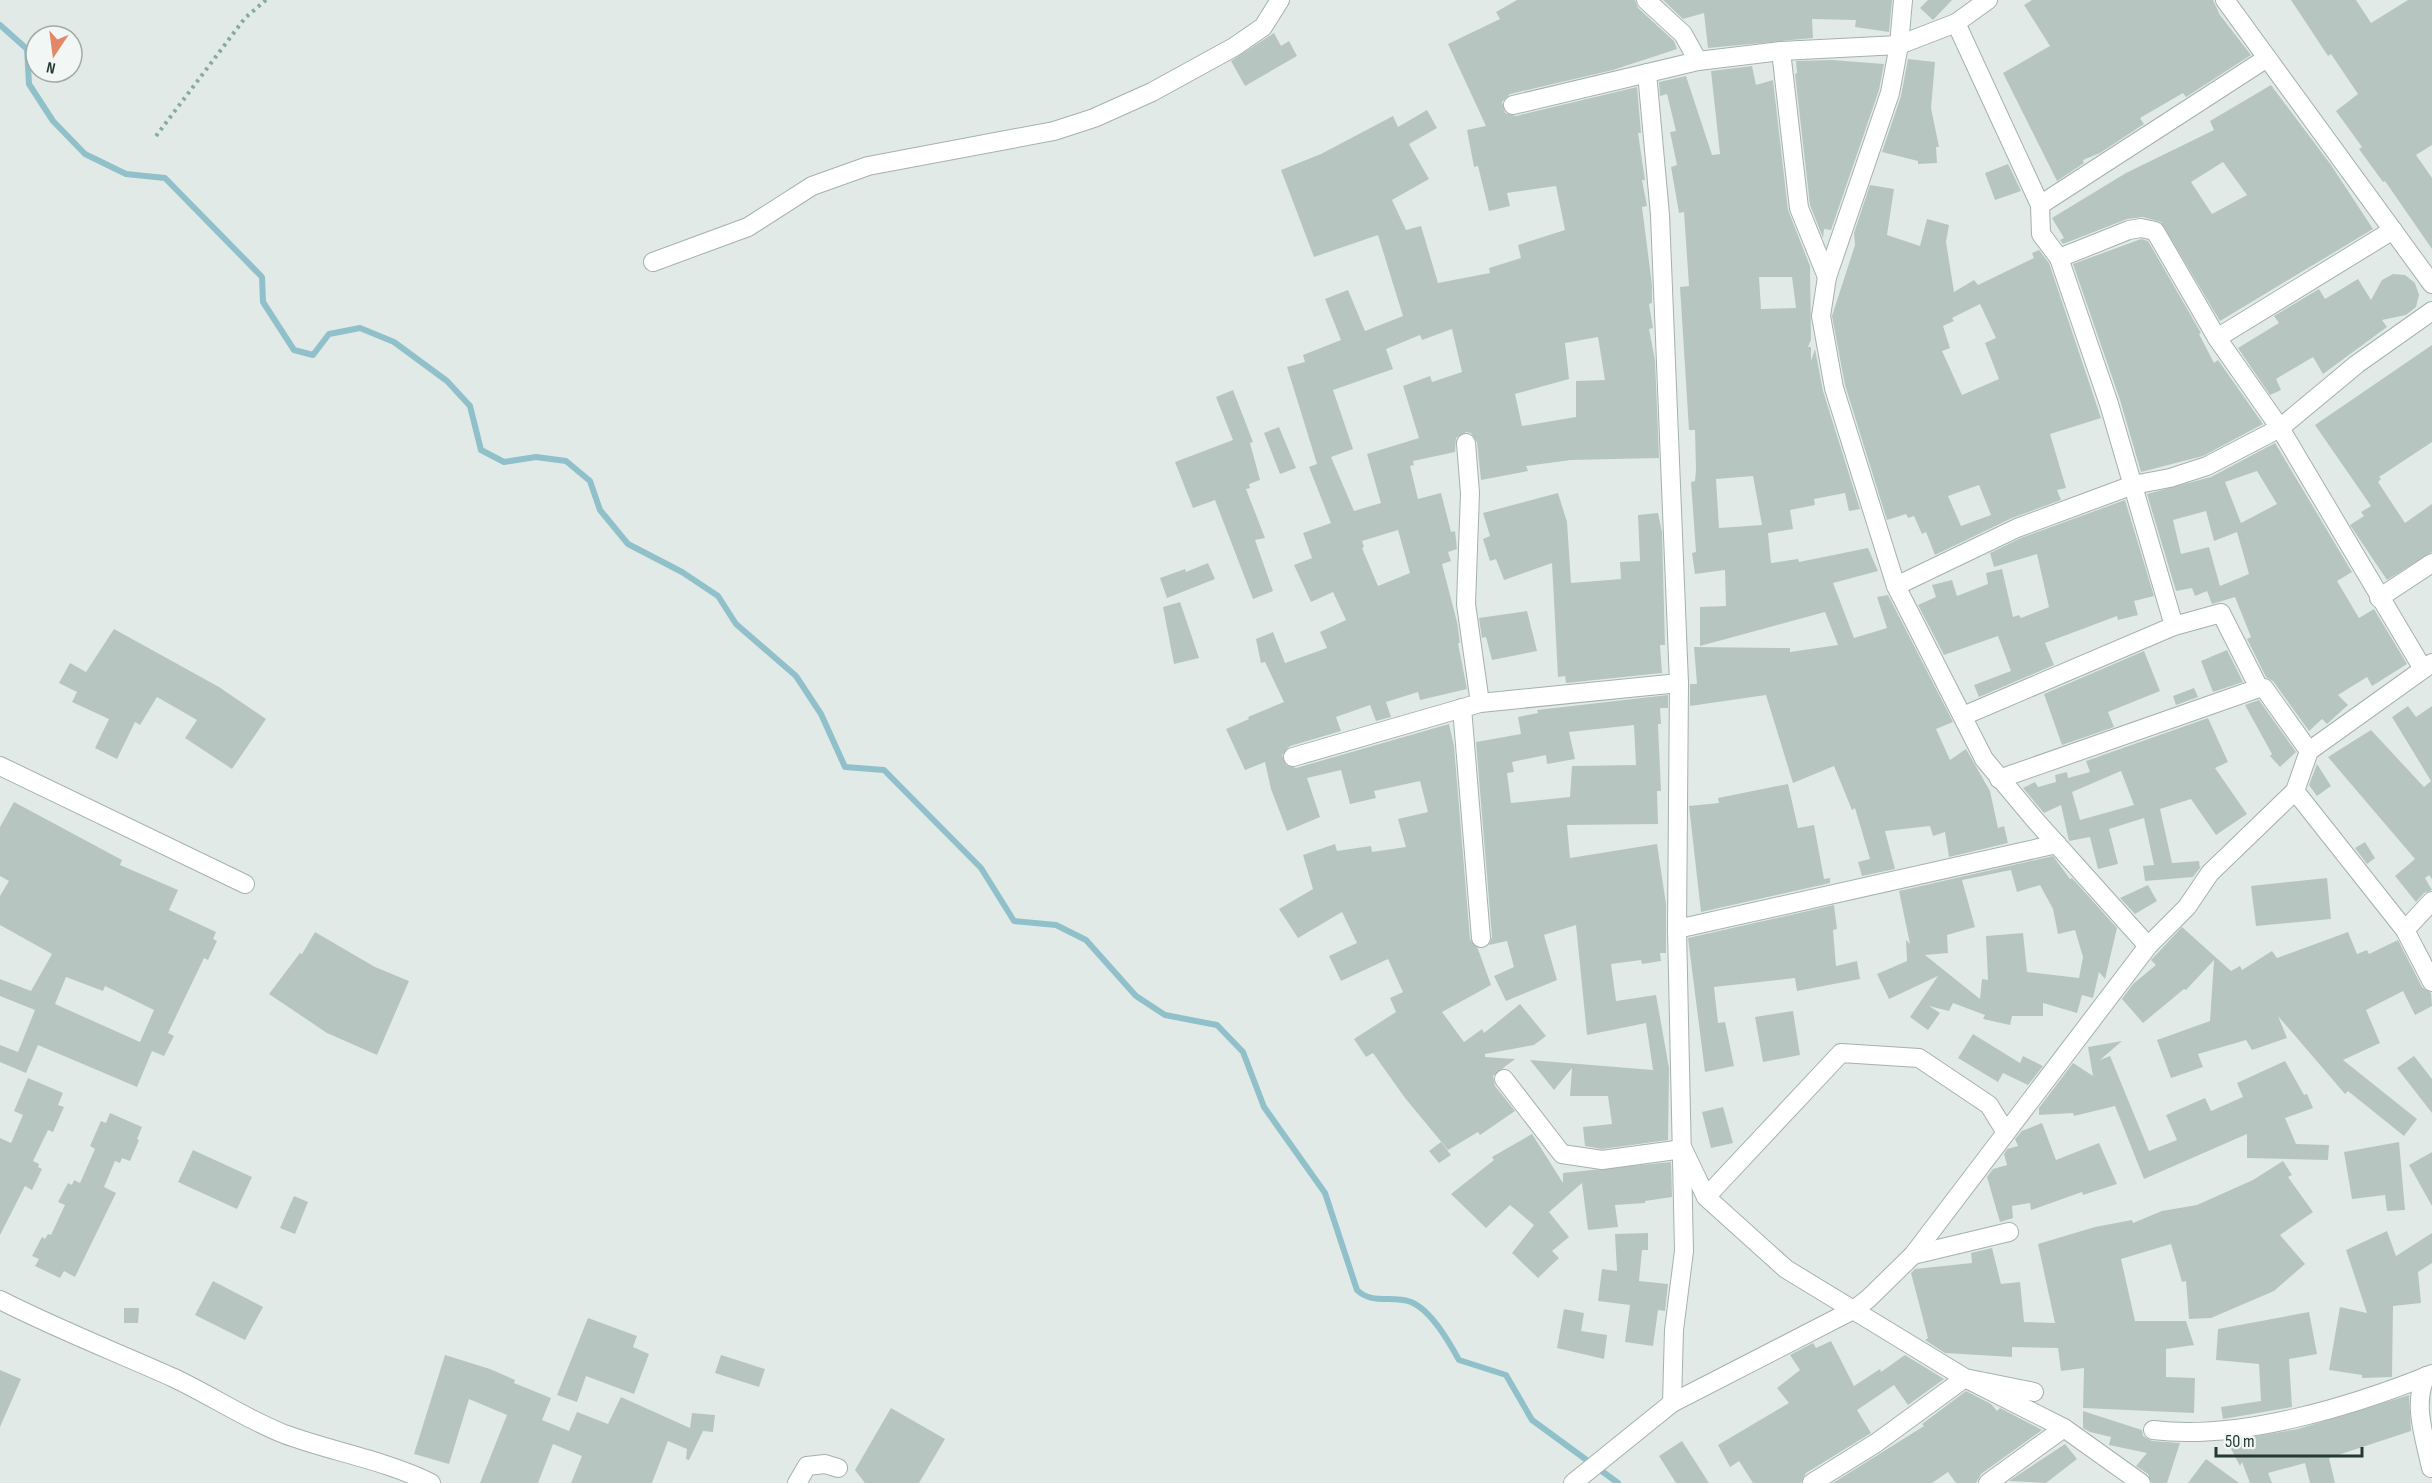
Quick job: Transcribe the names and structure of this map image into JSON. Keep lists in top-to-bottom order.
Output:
{
  "scale_bar": "50 m",
  "north": "bottom"
}
